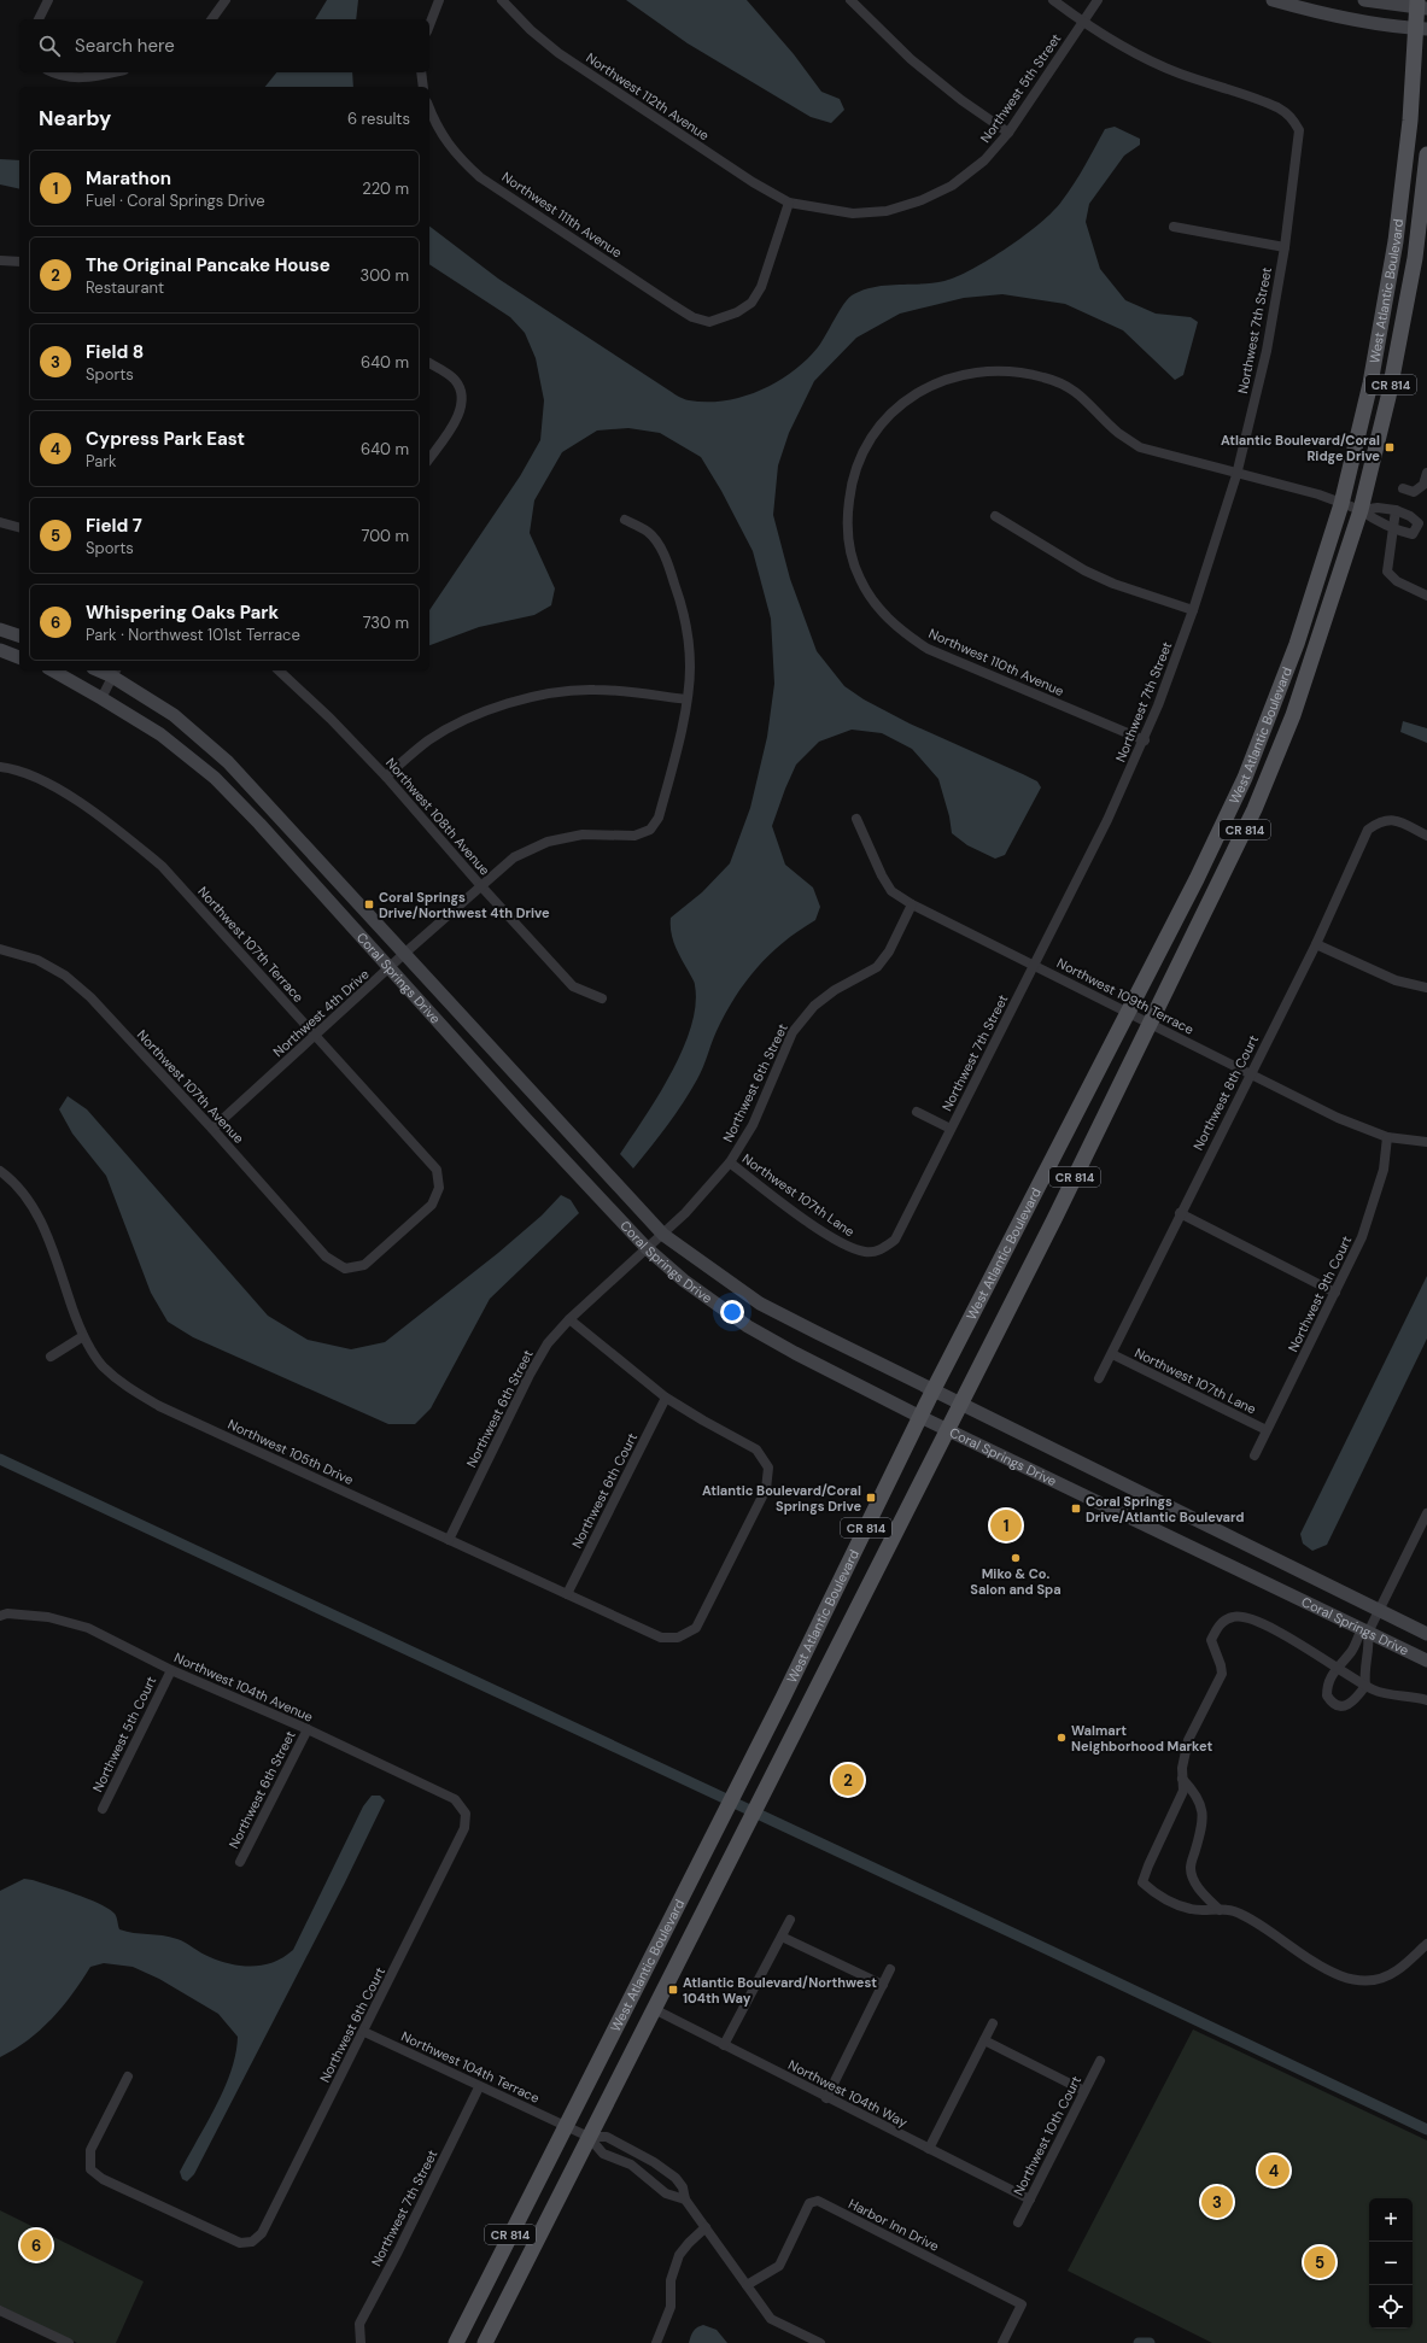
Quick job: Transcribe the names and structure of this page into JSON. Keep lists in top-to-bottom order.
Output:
{
  "streets": {
    "main road": ["West Atlantic Boulevard", "CR 814", "Coral Springs Drive"],
    "street": [
      "Northwest 5th Street",
      "Northwest 112th Avenue",
      "Northwest 111th Avenue",
      "Northwest 7th Street",
      "Northwest 110th Avenue",
      "Northwest 108th Avenue",
      "Northwest 107th Terrace",
      "Northwest 109th Terrace",
      "Northwest 4th Drive",
      "Northwest 6th Street",
      "Northwest 107th Avenue",
      "Northwest 8th Court",
      "Northwest 107th Lane",
      "Northwest 9th Court",
      "Northwest 105th Drive",
      "Northwest 6th Court",
      "Northwest 104th Avenue",
      "Northwest 5th Court",
      "Northwest 104th Terrace",
      "Northwest 104th Way",
      "Northwest 10th Court",
      "Harbor Inn Drive"
    ]
  },
  "crossings": [
    ["Northwest 5th Street", "Northwest 112th Avenue"],
    ["Northwest 5th Street", "Northwest 111th Avenue"],
    ["Northwest 5th Street", "Northwest 7th Street"],
    ["Northwest 112th Avenue", "Northwest 111th Avenue"],
    ["West Atlantic Boulevard", "Northwest 110th Avenue"],
    ["West Atlantic Boulevard", "Coral Springs Drive"],
    ["West Atlantic Boulevard", "Northwest 109th Terrace"],
    ["West Atlantic Boulevard", "Northwest 104th Terrace"],
    ["West Atlantic Boulevard", "Northwest 104th Way"],
    ["Northwest 7th Street", "Northwest 110th Avenue"],
    ["Northwest 7th Street", "Northwest 109th Terrace"],
    ["Northwest 7th Street", "Northwest 107th Lane"],
    ["Northwest 7th Street", "Northwest 104th Terrace"],
    ["Northwest 108th Avenue", "Northwest 4th Drive"],
    ["Northwest 107th Terrace", "Northwest 4th Drive"],
    ["Northwest 107th Terrace", "Northwest 107th Avenue"],
    ["Coral Springs Drive", "Northwest 4th Drive"],
    ["Coral Springs Drive", "Northwest 6th Street"],
    ["Northwest 109th Terrace", "Northwest 6th Street"],
    ["Northwest 109th Terrace", "Northwest 8th Court"],
    ["Northwest 109th Terrace", "Northwest 9th Court"],
    ["Northwest 4th Drive", "Northwest 107th Avenue"],
    ["Northwest 6th Street", "Northwest 107th Lane"],
    ["Northwest 6th Street", "Northwest 105th Drive"],
    ["Northwest 6th Street", "Northwest 104th Avenue"],
    ["Northwest 8th Court", "Northwest 107th Lane"],
    ["Northwest 107th Lane", "Northwest 9th Court"],
    ["Northwest 105th Drive", "Northwest 6th Court"],
    ["Northwest 6th Court", "Northwest 104th Avenue"],
    ["Northwest 6th Court", "Northwest 104th Terrace"],
    ["Northwest 104th Avenue", "Northwest 5th Court"],
    ["Northwest 104th Way", "Northwest 10th Court"]
  ],
  "places": {
    "transit": [
      "Atlantic Boulevard/Coral Ridge Drive",
      "Coral Springs Drive/Northwest 4th Drive",
      "Atlantic Boulevard/Coral Springs Drive",
      "Coral Springs Drive/Atlantic Boulevard",
      "Atlantic Boulevard/Northwest 104th Way"
    ],
    "other": ["Miko & Co. Salon and Spa", "Walmart Neighborhood Market"]
  },
  "page": {
    "search": "Search here",
    "heading": ["Nearby", "6 results"],
    "list": [
      {
        "mark": "1",
        "name": "Marathon",
        "note": "Fuel · Coral Springs Drive",
        "value": "220 m"
      },
      {
        "mark": "2",
        "name": "The Original Pancake House",
        "note": "Restaurant",
        "value": "300 m"
      },
      {
        "mark": "3",
        "name": "Field 8",
        "note": "Sports",
        "value": "640 m"
      },
      {
        "mark": "4",
        "name": "Cypress Park East",
        "note": "Park",
        "value": "640 m"
      },
      {
        "mark": "5",
        "name": "Field 7",
        "note": "Sports",
        "value": "700 m"
      },
      {
        "mark": "6",
        "name": "Whispering Oaks Park",
        "note": "Park · Northwest 101st Terrace",
        "value": "730 m"
      }
    ],
    "pins": [
      "1",
      "2",
      "4",
      "3",
      "6",
      "5"
    ],
    "map_buttons": ["+", "−"]
  }
}
